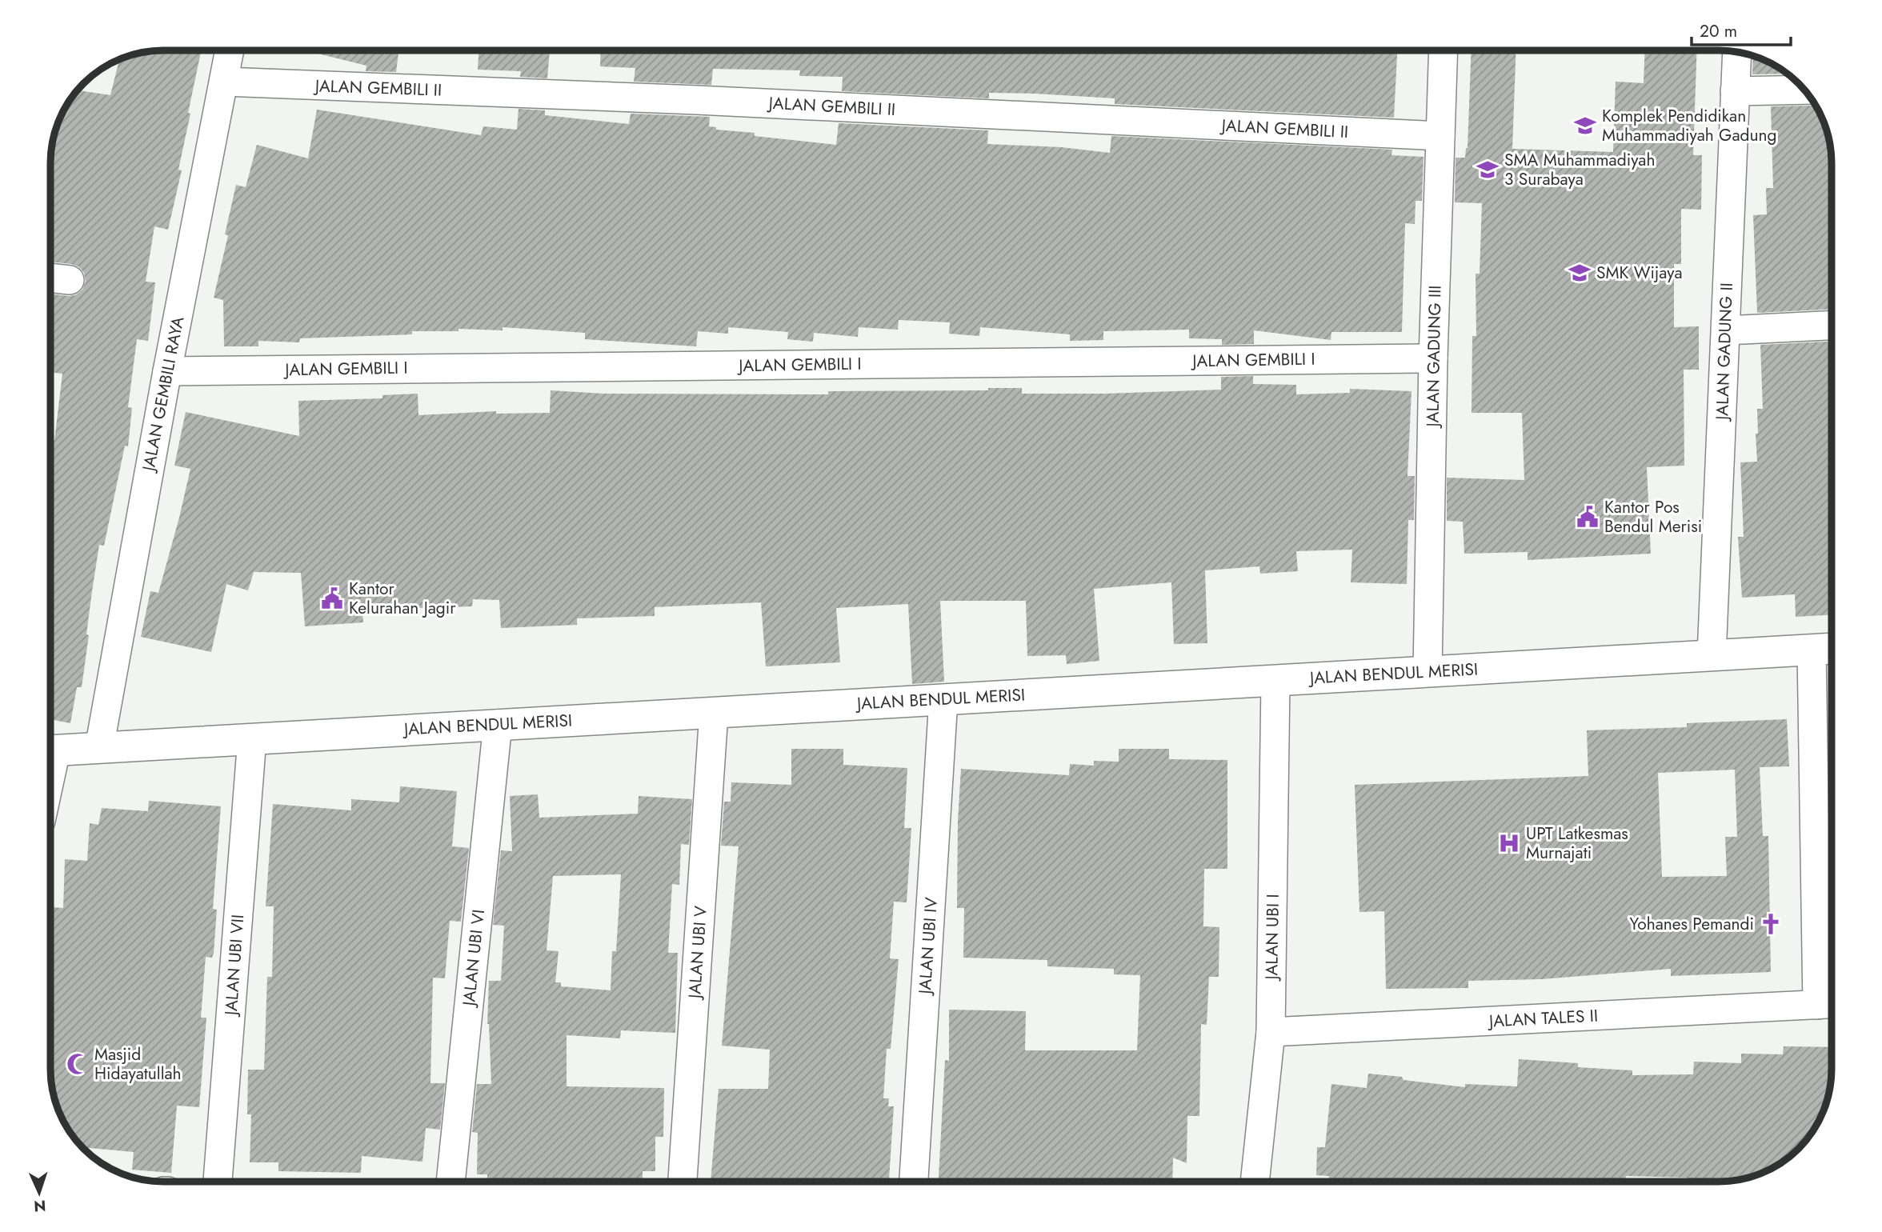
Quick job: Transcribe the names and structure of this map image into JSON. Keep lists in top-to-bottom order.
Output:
{
  "streets": {
    "street": [
      "JALAN GEMBILI II",
      "JALAN GADUNG II",
      "JALAN GADUNG III",
      "JALAN GEMBILI I",
      "JALAN GEMBILI RAYA",
      "JALAN BENDUL MERISI",
      "JALAN UBI I",
      "JALAN UBI IV",
      "JALAN UBI V",
      "JALAN UBI VI",
      "JALAN UBI VII",
      "JALAN TALES II"
    ]
  },
  "crossings": [
    ["JALAN GEMBILI II", "JALAN GADUNG III"],
    ["JALAN GEMBILI II", "JALAN GEMBILI RAYA"],
    ["JALAN GADUNG II", "JALAN BENDUL MERISI"],
    ["JALAN GADUNG III", "JALAN GEMBILI I"],
    ["JALAN GADUNG III", "JALAN BENDUL MERISI"],
    ["JALAN GEMBILI I", "JALAN GEMBILI RAYA"],
    ["JALAN GEMBILI RAYA", "JALAN BENDUL MERISI"],
    ["JALAN BENDUL MERISI", "JALAN UBI I"],
    ["JALAN BENDUL MERISI", "JALAN UBI IV"],
    ["JALAN BENDUL MERISI", "JALAN UBI V"],
    ["JALAN BENDUL MERISI", "JALAN UBI VI"],
    ["JALAN BENDUL MERISI", "JALAN UBI VII"],
    ["JALAN BENDUL MERISI", "JALAN TALES II"],
    ["JALAN UBI I", "JALAN TALES II"]
  ],
  "places": {
    "school or university": ["Komplek Pendidikan Muhammadiyah Gadung", "SMA Muhammadiyah 3 Surabaya", "SMK Wijaya"],
    "public building": ["Kantor Pos Bendul Merisi", "Kantor Kelurahan Jagir"],
    "hospital": ["UPT Latkesmas Murnajati"],
    "church": ["Yohanes Pemandi"],
    "mosque": ["Masjid Hidayatullah"]
  },
  "scale_bar": "20 m",
  "north": "bottom"
}
